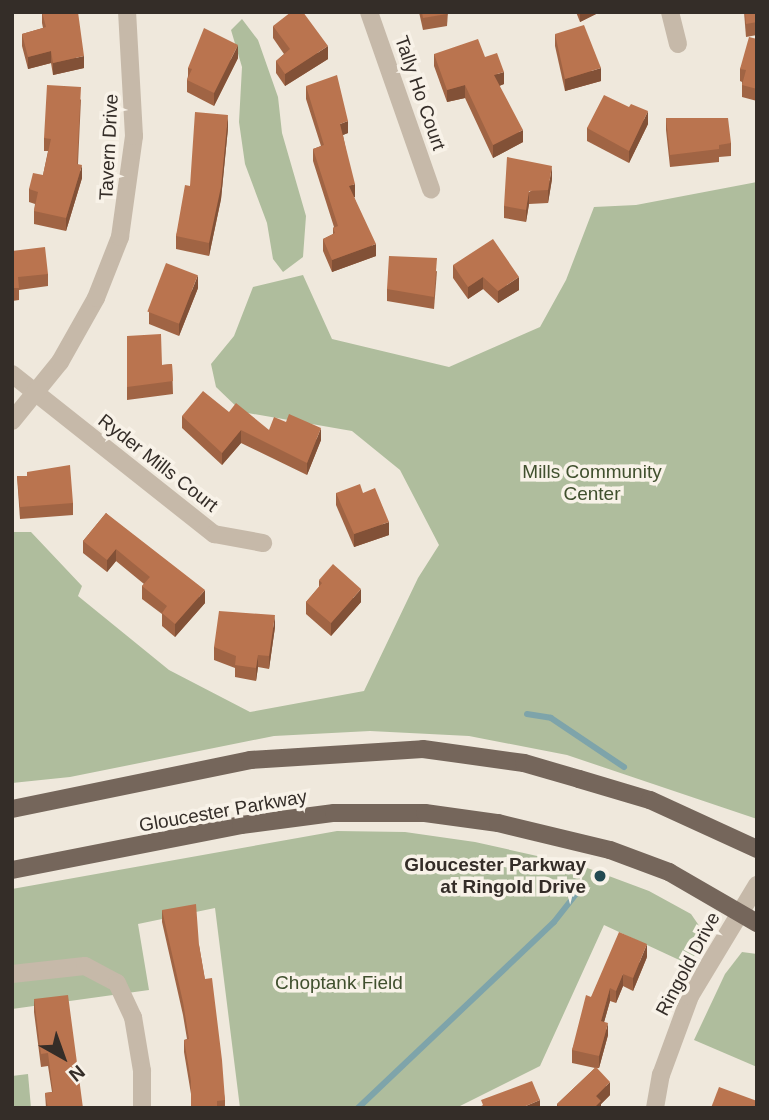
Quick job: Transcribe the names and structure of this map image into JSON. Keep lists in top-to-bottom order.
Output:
{
  "streets": {
    "main road": ["Gloucester Parkway"],
    "street": [
      "Tally Ho Court",
      "Tavern Drive",
      "Ryder Mills Court",
      "Ringold Drive"
    ]
  },
  "crossings": [
    ["Tavern Drive", "Ryder Mills Court"],
    ["Gloucester Parkway", "Ringold Drive"]
  ],
  "parks": ["Mills Community Center", "Choptank Field"],
  "places": ["Gloucester Parkway at Ringold Drive"],
  "north": "bottom right"
}
